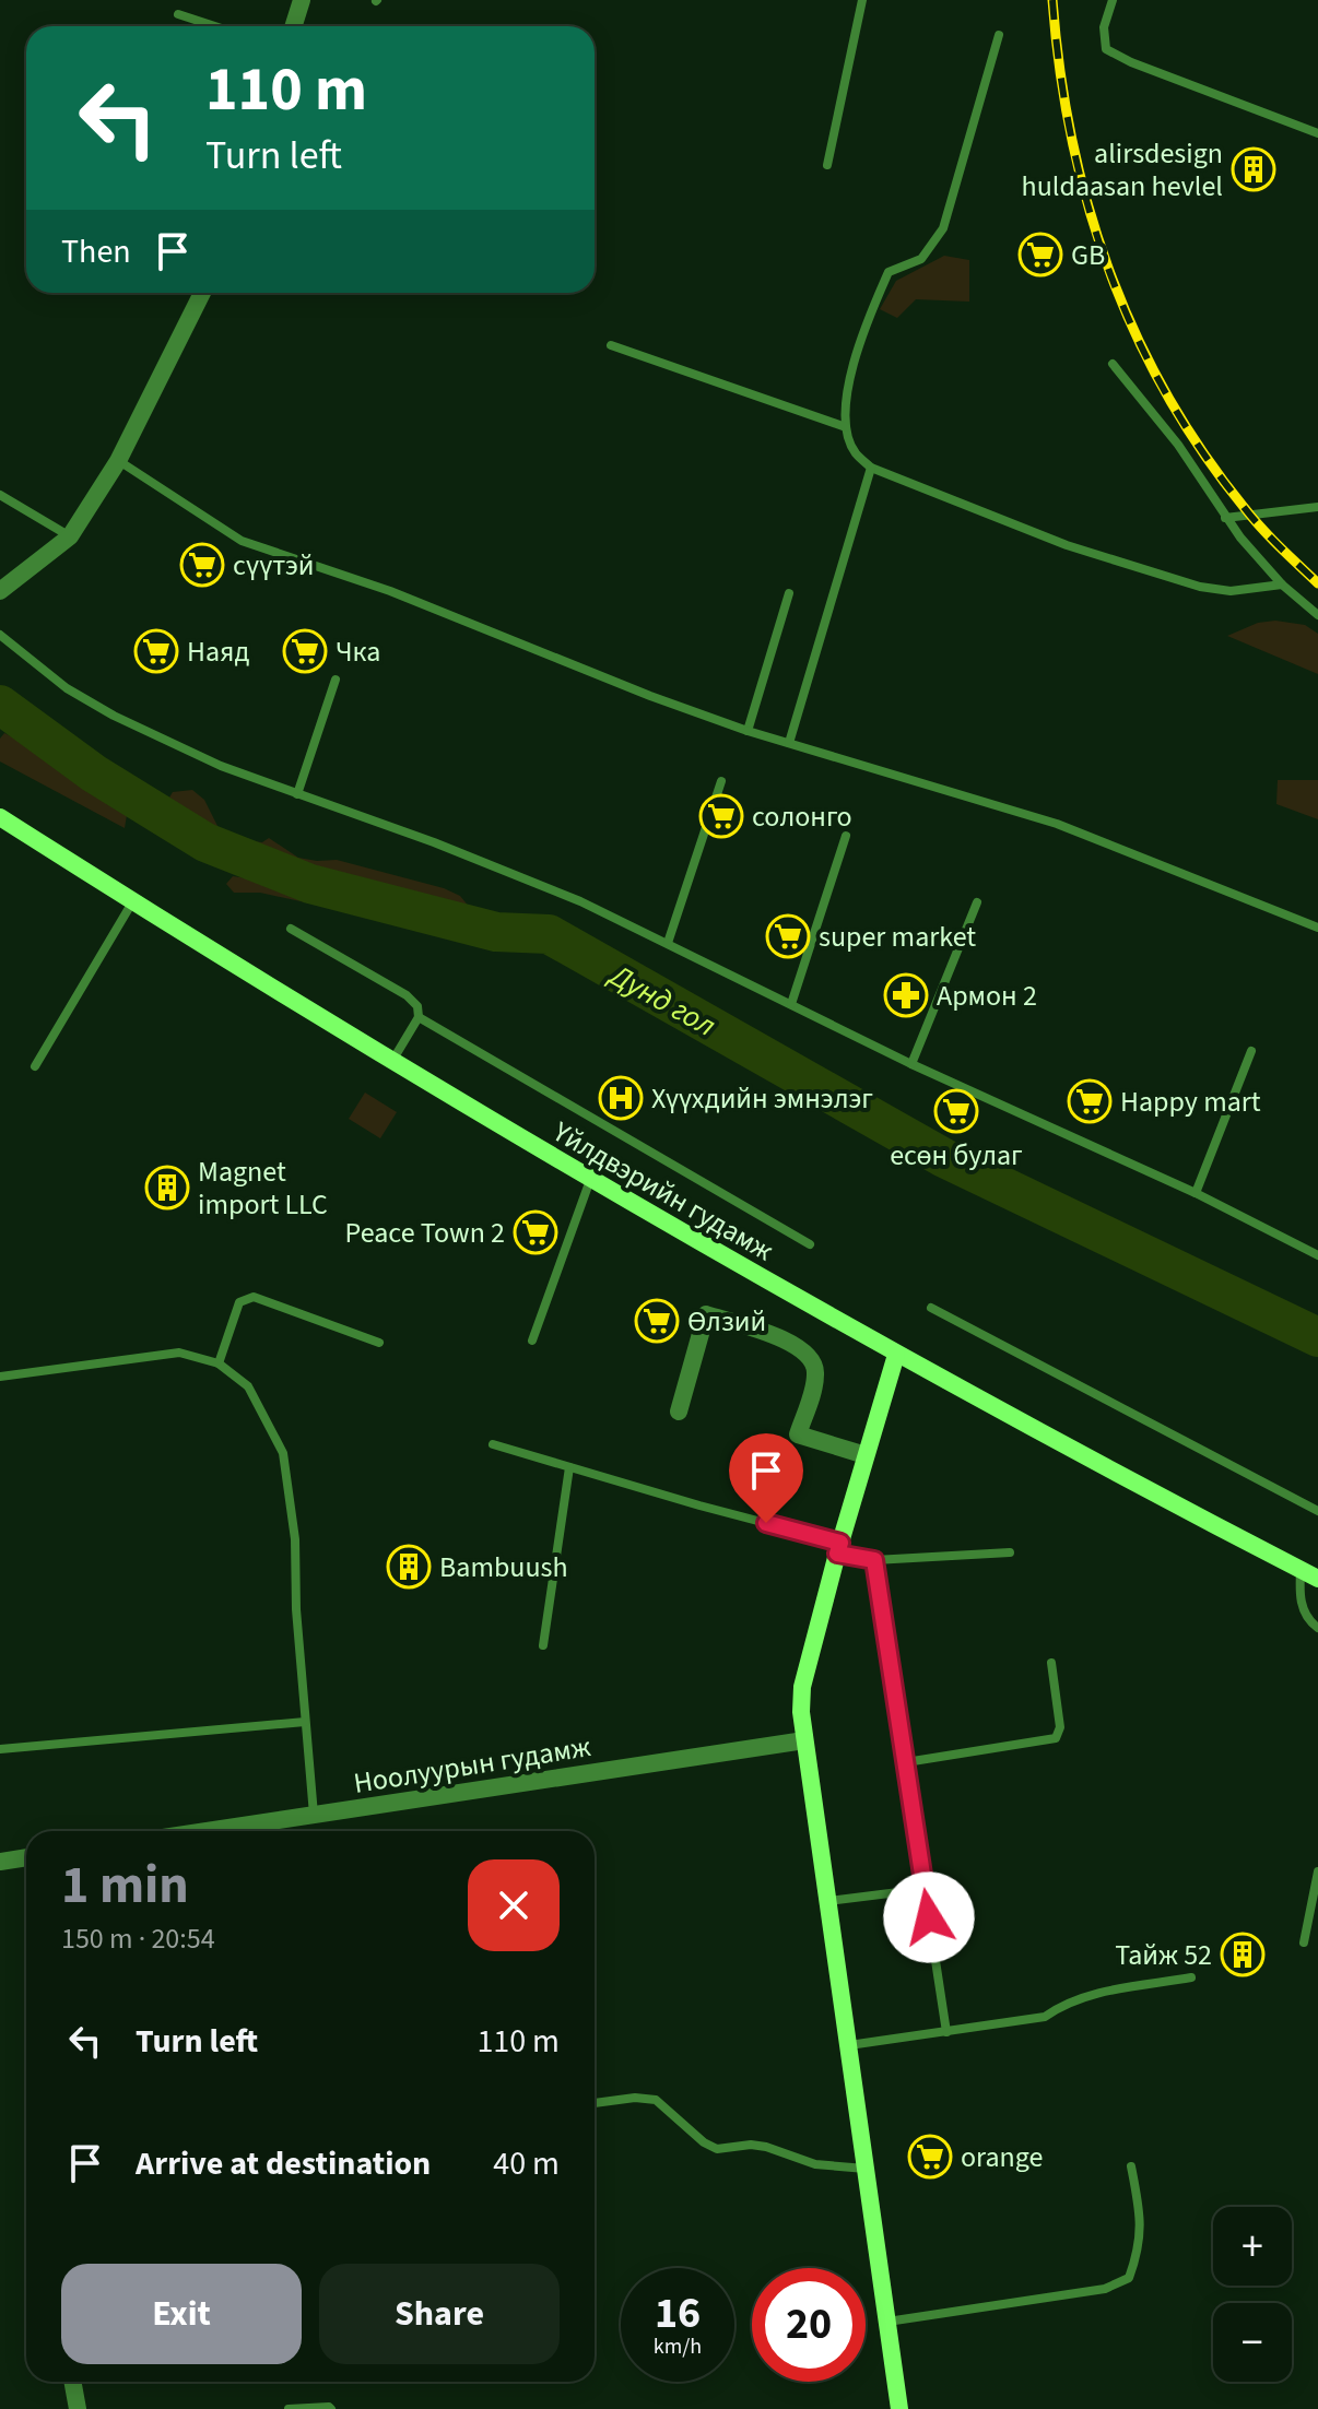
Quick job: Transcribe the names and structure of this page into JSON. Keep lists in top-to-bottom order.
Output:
{
  "streets": {
    "main road": ["Yйлдвэрийн гудамж"],
    "street": ["Ноолуурын гудамж"]
  },
  "water": ["Дунд гол"],
  "places": {
    "building": [
      "alirsdesign huldaasan hevlel",
      "Magnet import LLC",
      "Bambuush",
      "Тайж 52"
    ],
    "supermarket": [
      "GB",
      "сүүтэй",
      "Наяд",
      "Чка",
      "солонго",
      "super market",
      "Happy mart",
      "есөн булаг",
      "Peace Town 2",
      "Өлзий",
      "orange"
    ],
    "pharmacy": ["Армон 2"],
    "hospital": ["Хүүхдийн эмнэлэг"]
  },
  "page": {
    "turn": ["110 m", "Turn left"],
    "then": "Then",
    "heading": ["1 min", "150 m · 20:54"],
    "list": [
      {
        "name": "Turn left",
        "value": "110 m"
      },
      {
        "name": "Arrive at destination",
        "value": "40 m"
      }
    ],
    "map_buttons": ["+", "−"],
    "buttons": ["Exit", "Share"],
    "speed": "16 km/h",
    "limit": "20"
  }
}
